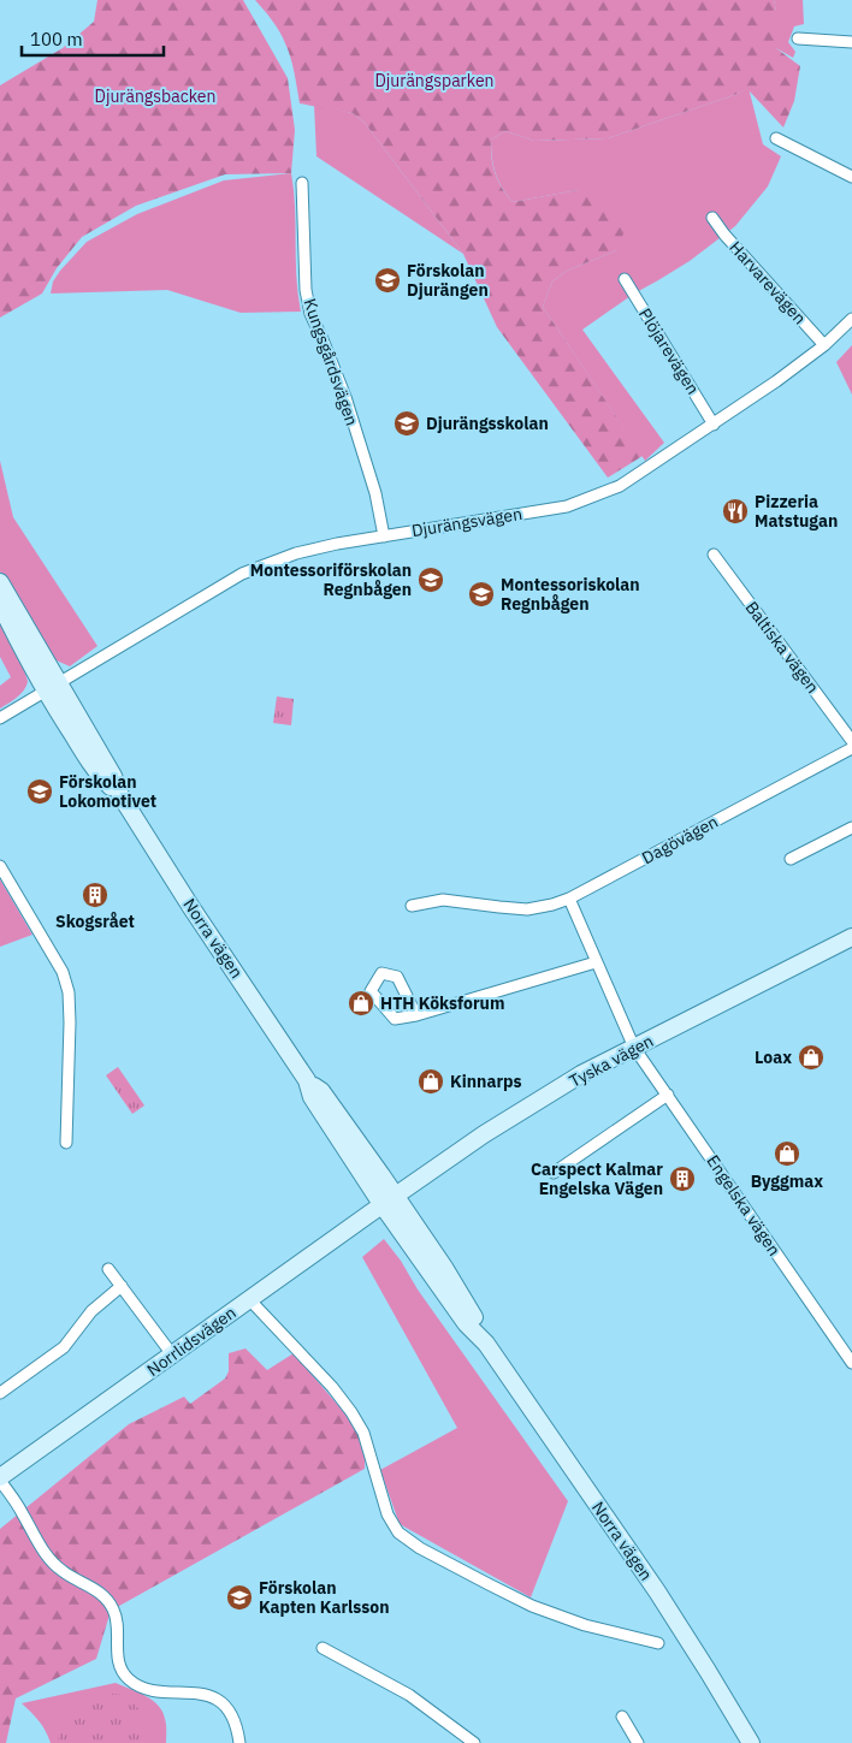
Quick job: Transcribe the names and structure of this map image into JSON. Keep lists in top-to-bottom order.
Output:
{
  "streets": {
    "main road": ["Norra vägen", "Tyska vägen", "Norrlidsvägen"],
    "street": [
      "Harvarevägen",
      "Plöjarevägen",
      "Kungsgårdsvägen",
      "Djurängsvägen",
      "Baltiska vägen",
      "Dagövägen",
      "Engelska vägen"
    ]
  },
  "crossings": [
    ["Harvarevägen", "Djurängsvägen"],
    ["Plöjarevägen", "Djurängsvägen"],
    ["Kungsgårdsvägen", "Djurängsvägen"],
    ["Djurängsvägen", "Norra vägen"],
    ["Norra vägen", "Tyska vägen"],
    ["Norra vägen", "Norrlidsvägen"],
    ["Tyska vägen", "Engelska vägen"],
    ["Tyska vägen", "Norrlidsvägen"]
  ],
  "parks": ["Djurängsparken", "Djurängsbacken"],
  "places": {
    "school or university": [
      "Förskolan Djurängen",
      "Djurängsskolan",
      "Montessoriförskolan Regnbågen",
      "Montessoriskolan Regnbågen",
      "Förskolan Lokomotivet",
      "Förskolan Kapten Karlsson"
    ],
    "restaurant": ["Pizzeria Matstugan"],
    "building": ["Skogsrået", "Carspect Kalmar Engelska Vägen"],
    "shop": [
      "HTH Köksforum",
      "Loax",
      "Kinnarps",
      "Byggmax"
    ]
  },
  "scale_bar": "100 m"
}
